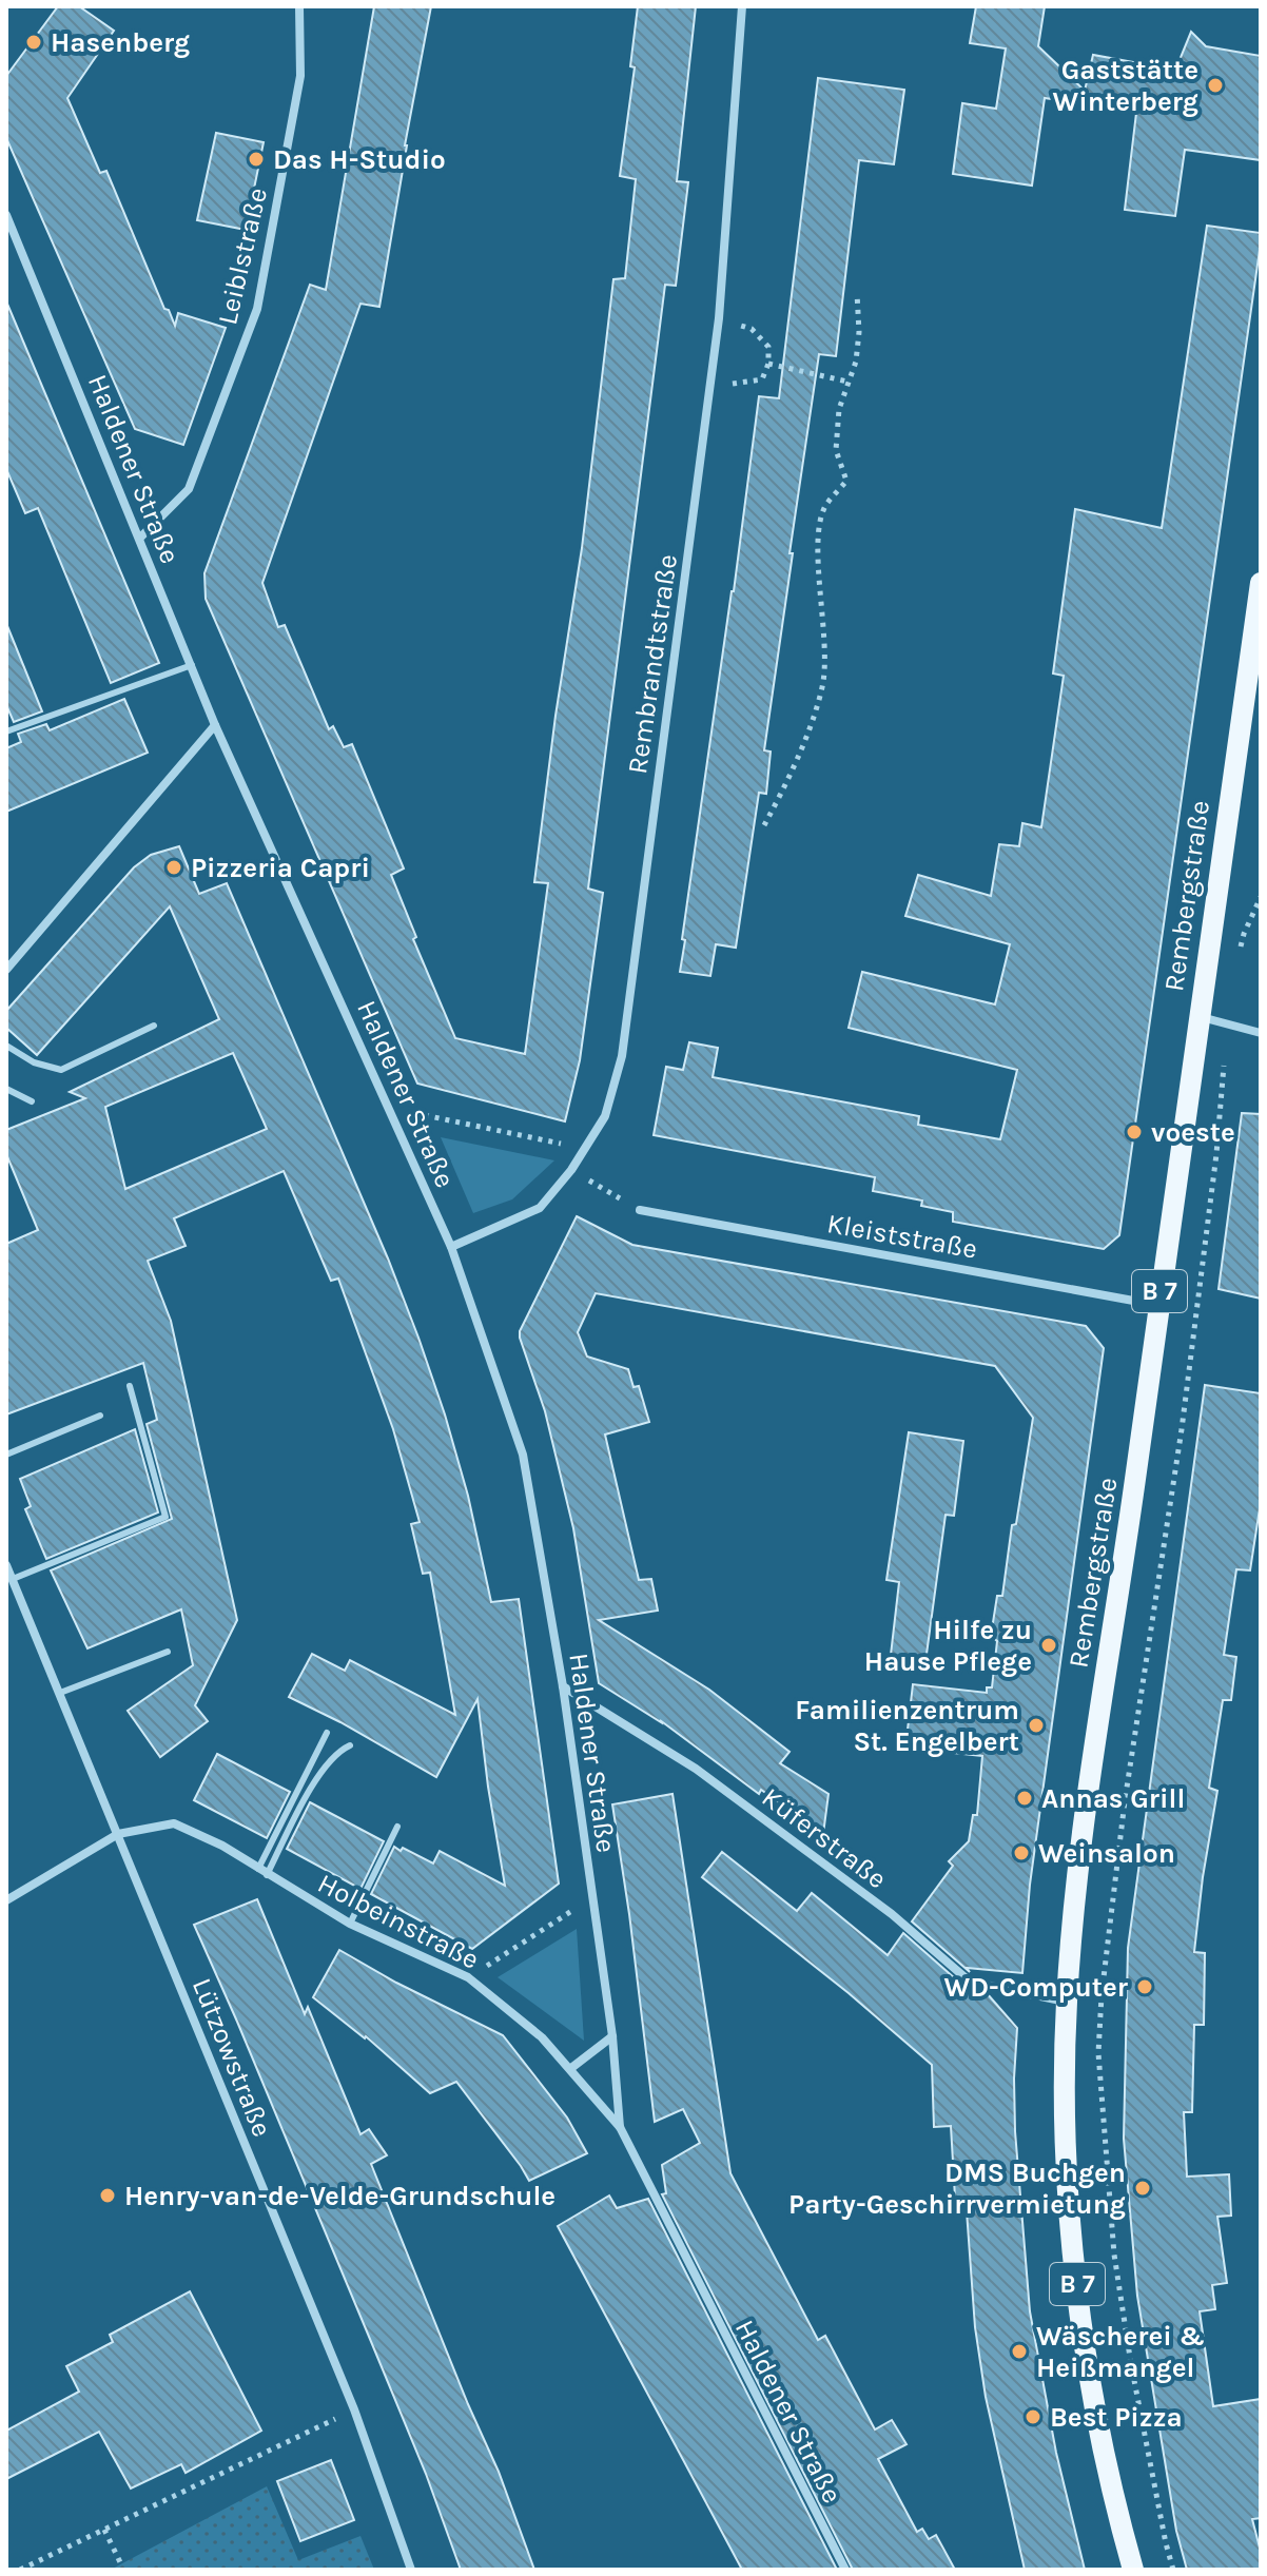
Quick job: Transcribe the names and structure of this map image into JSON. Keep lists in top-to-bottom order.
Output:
{
  "streets": {
    "main road": ["Rembergstraße", "B 7"],
    "street": [
      "Leiblstraße",
      "Haldener Straße",
      "Rembrandtstraße",
      "Kleiststraße",
      "Küferstraße",
      "Holbeinstraße",
      "Lützowstraße"
    ]
  },
  "crossings": [
    ["Leiblstraße", "Haldener Straße"],
    ["Haldener Straße", "Rembrandtstraße"],
    ["Haldener Straße", "Küferstraße"],
    ["Haldener Straße", "Holbeinstraße"],
    ["Rembergstraße", "Kleiststraße"],
    ["Rembergstraße", "Küferstraße"],
    ["Holbeinstraße", "Lützowstraße"]
  ],
  "places": [
    "Hasenberg",
    "Gaststätte Winterberg",
    "Das H-Studio",
    "Pizzeria Capri",
    "voeste",
    "Hilfe zu Hause Pflege",
    "Familienzentrum St. Engelbert",
    "Annas Grill",
    "Weinsalon",
    "WD-Computer",
    "DMS Buchgen Party-Geschirrvermietung",
    "Henry-van-de-Velde-Grundschule",
    "Wäscherei & Heißmangel",
    "Best Pizza"
  ]
}
